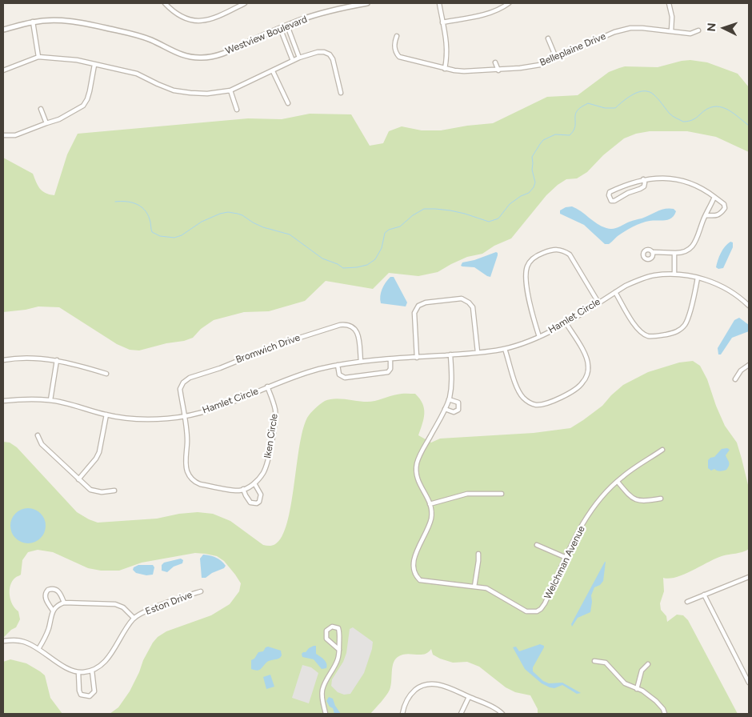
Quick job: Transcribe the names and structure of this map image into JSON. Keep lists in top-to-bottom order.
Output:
{
  "streets": {
    "street": [
      "Westview Boulevard",
      "Belleplaine Drive",
      "Hamlet Circle",
      "Bromwich Drive",
      "Iken Circle",
      "Welchman Avenue",
      "Eston Drive"
    ]
  },
  "crossings": [
    ["Hamlet Circle", "Bromwich Drive"],
    ["Hamlet Circle", "Iken Circle"],
    ["Hamlet Circle", "Welchman Avenue"]
  ],
  "north": "left"
}
